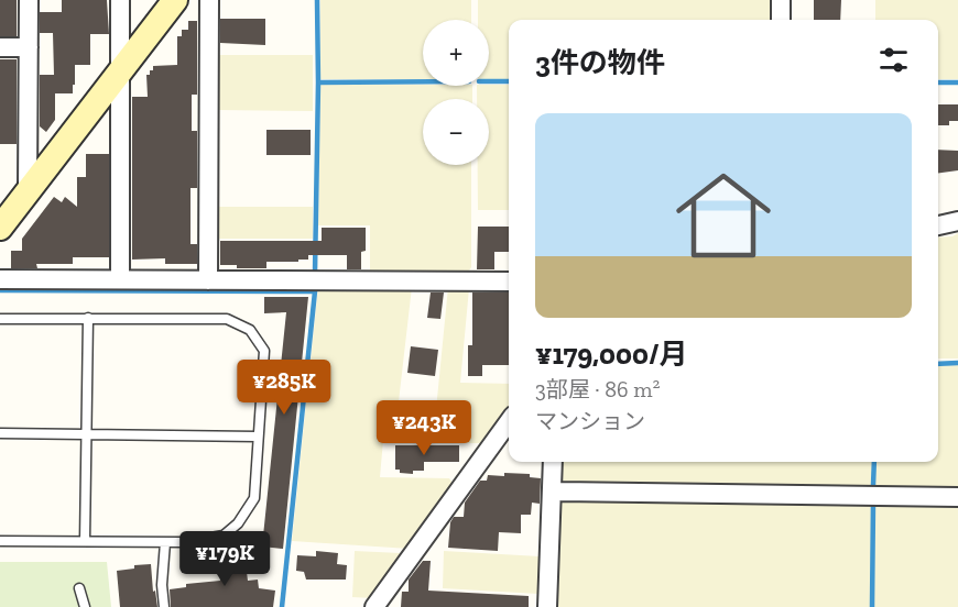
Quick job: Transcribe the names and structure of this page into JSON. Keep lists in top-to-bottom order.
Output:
{
  "page": {
    "map_buttons": ["+", "−"],
    "heading": "3件の物件",
    "list": [
      {
        "name": "¥179,000/月",
        "note": "3部屋 · 86 m² · マンション"
      }
    ],
    "price": ["¥285K", "¥243K", "¥179K"]
  }
}
